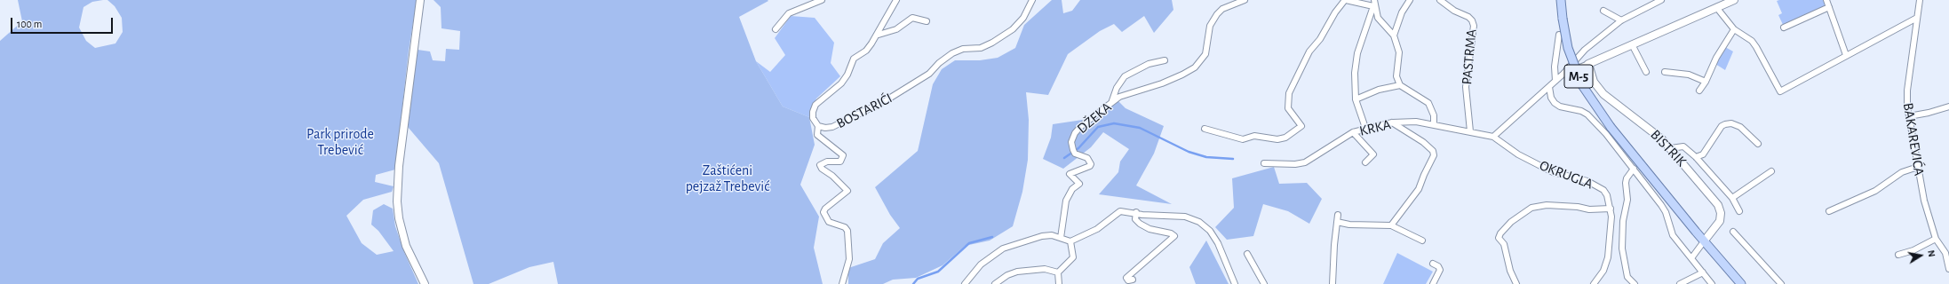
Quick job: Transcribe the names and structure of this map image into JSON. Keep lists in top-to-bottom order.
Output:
{
  "streets": {
    "main road": ["M-5", "BISTRIK"],
    "street": [
      "PASTRMA",
      "BOSTARIĆI",
      "DŽEKA",
      "KRKA",
      "BAKAREVIĆA",
      "OKRUGLA"
    ]
  },
  "crossings": [
    ["PASTRMA", "KRKA"],
    ["M-5", "BISTRIK"],
    ["KRKA", "OKRUGLA"]
  ],
  "parks": ["Park prirode Trebević", "Zaštićeni pejzaž Trebević"],
  "scale_bar": "100 m",
  "north": "right"
}
